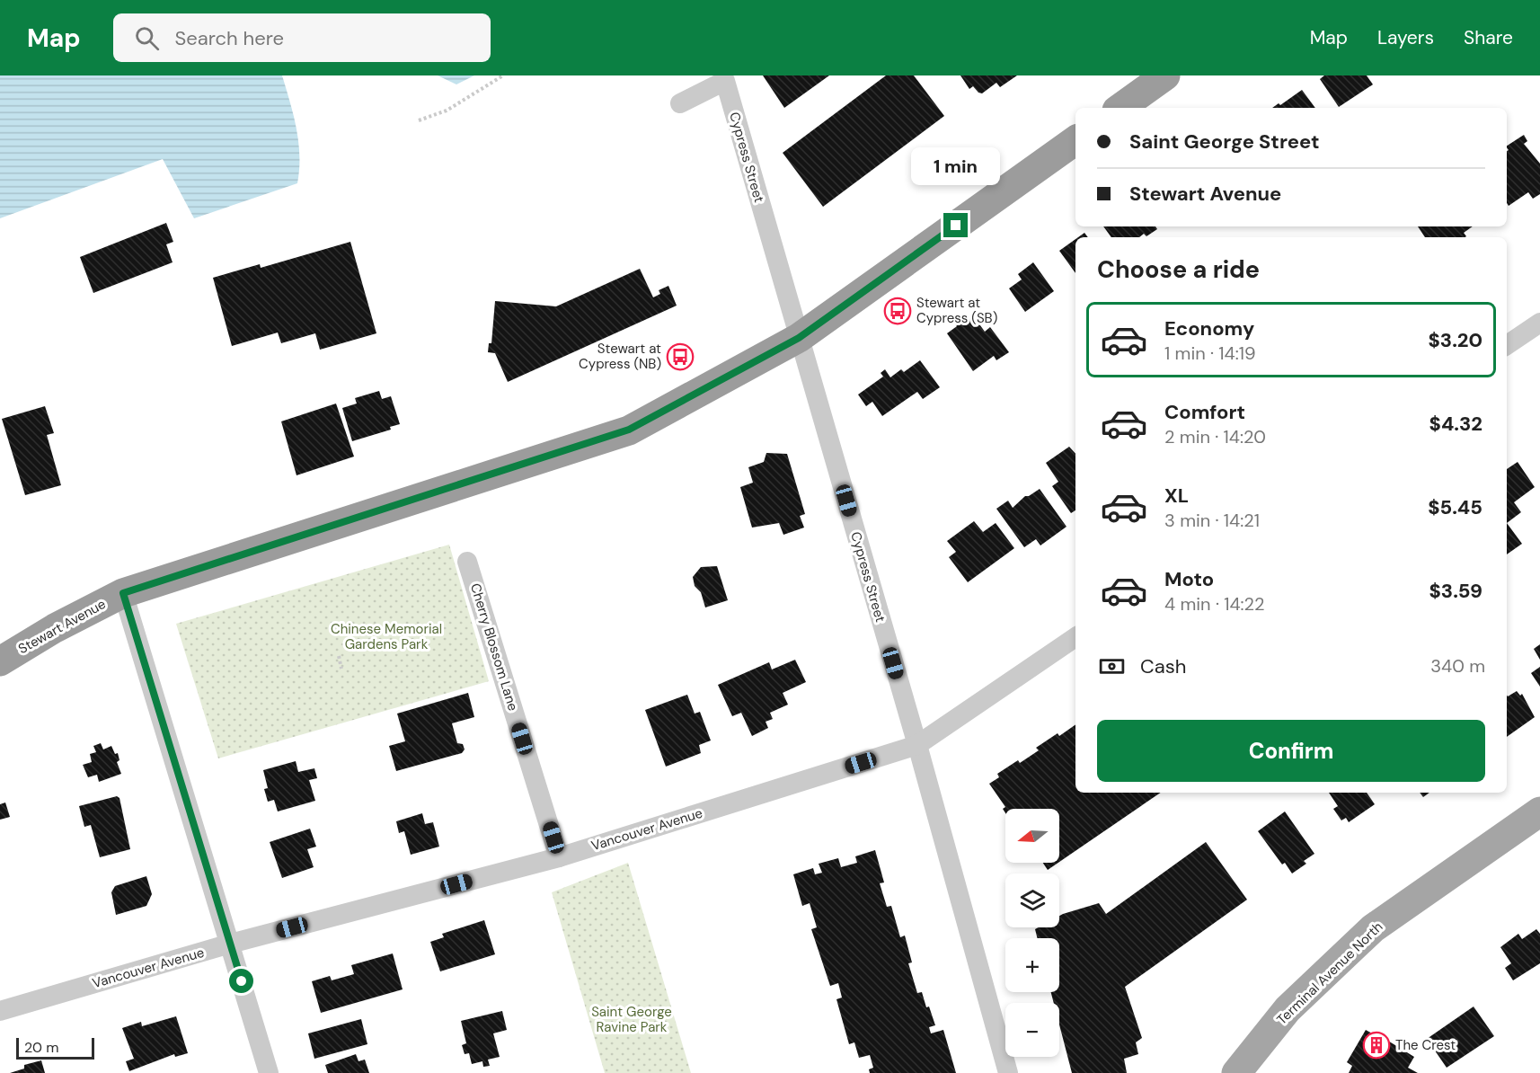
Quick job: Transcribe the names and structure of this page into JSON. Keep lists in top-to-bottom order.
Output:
{
  "streets": {
    "highway": ["Stewart Avenue"],
    "main road": ["Terminal Avenue North"],
    "street": ["Cypress Street", "Cherry Blossom Lane", "Vancouver Avenue"]
  },
  "crossings": [
    ["Cypress Street", "Stewart Avenue"],
    ["Cypress Street", "Vancouver Avenue"],
    ["Cherry Blossom Lane", "Vancouver Avenue"]
  ],
  "parks": ["Chinese Memorial Gardens Park", "Saint George Ravine Park"],
  "places": {
    "bus stop": ["Stewart at Cypress (SB)", "Stewart at Cypress (NB)"],
    "building": ["The Crest"]
  },
  "scale_bar": "20 m",
  "north": "left",
  "page": {
    "header": "Map",
    "search": "Search here",
    "nav": ["Map", "Layers", "Share"],
    "banner": ["Saint George Street", "Stewart Avenue"],
    "bubble": "1 min",
    "heading": "Choose a ride",
    "list": [
      {
        "name": "Economy",
        "note": "1 min · 14:19",
        "value": "$3.20"
      },
      {
        "name": "Comfort",
        "note": "2 min · 14:20",
        "value": "$4.32"
      },
      {
        "name": "XL",
        "note": "3 min · 14:21",
        "value": "$5.45"
      },
      {
        "name": "Moto",
        "note": "4 min · 14:22",
        "value": "$3.59"
      }
    ],
    "pay": ["Cash", "340 m"],
    "buttons": "Confirm",
    "map_buttons": ["+", "−"],
    "scale": "20 m"
  }
}
